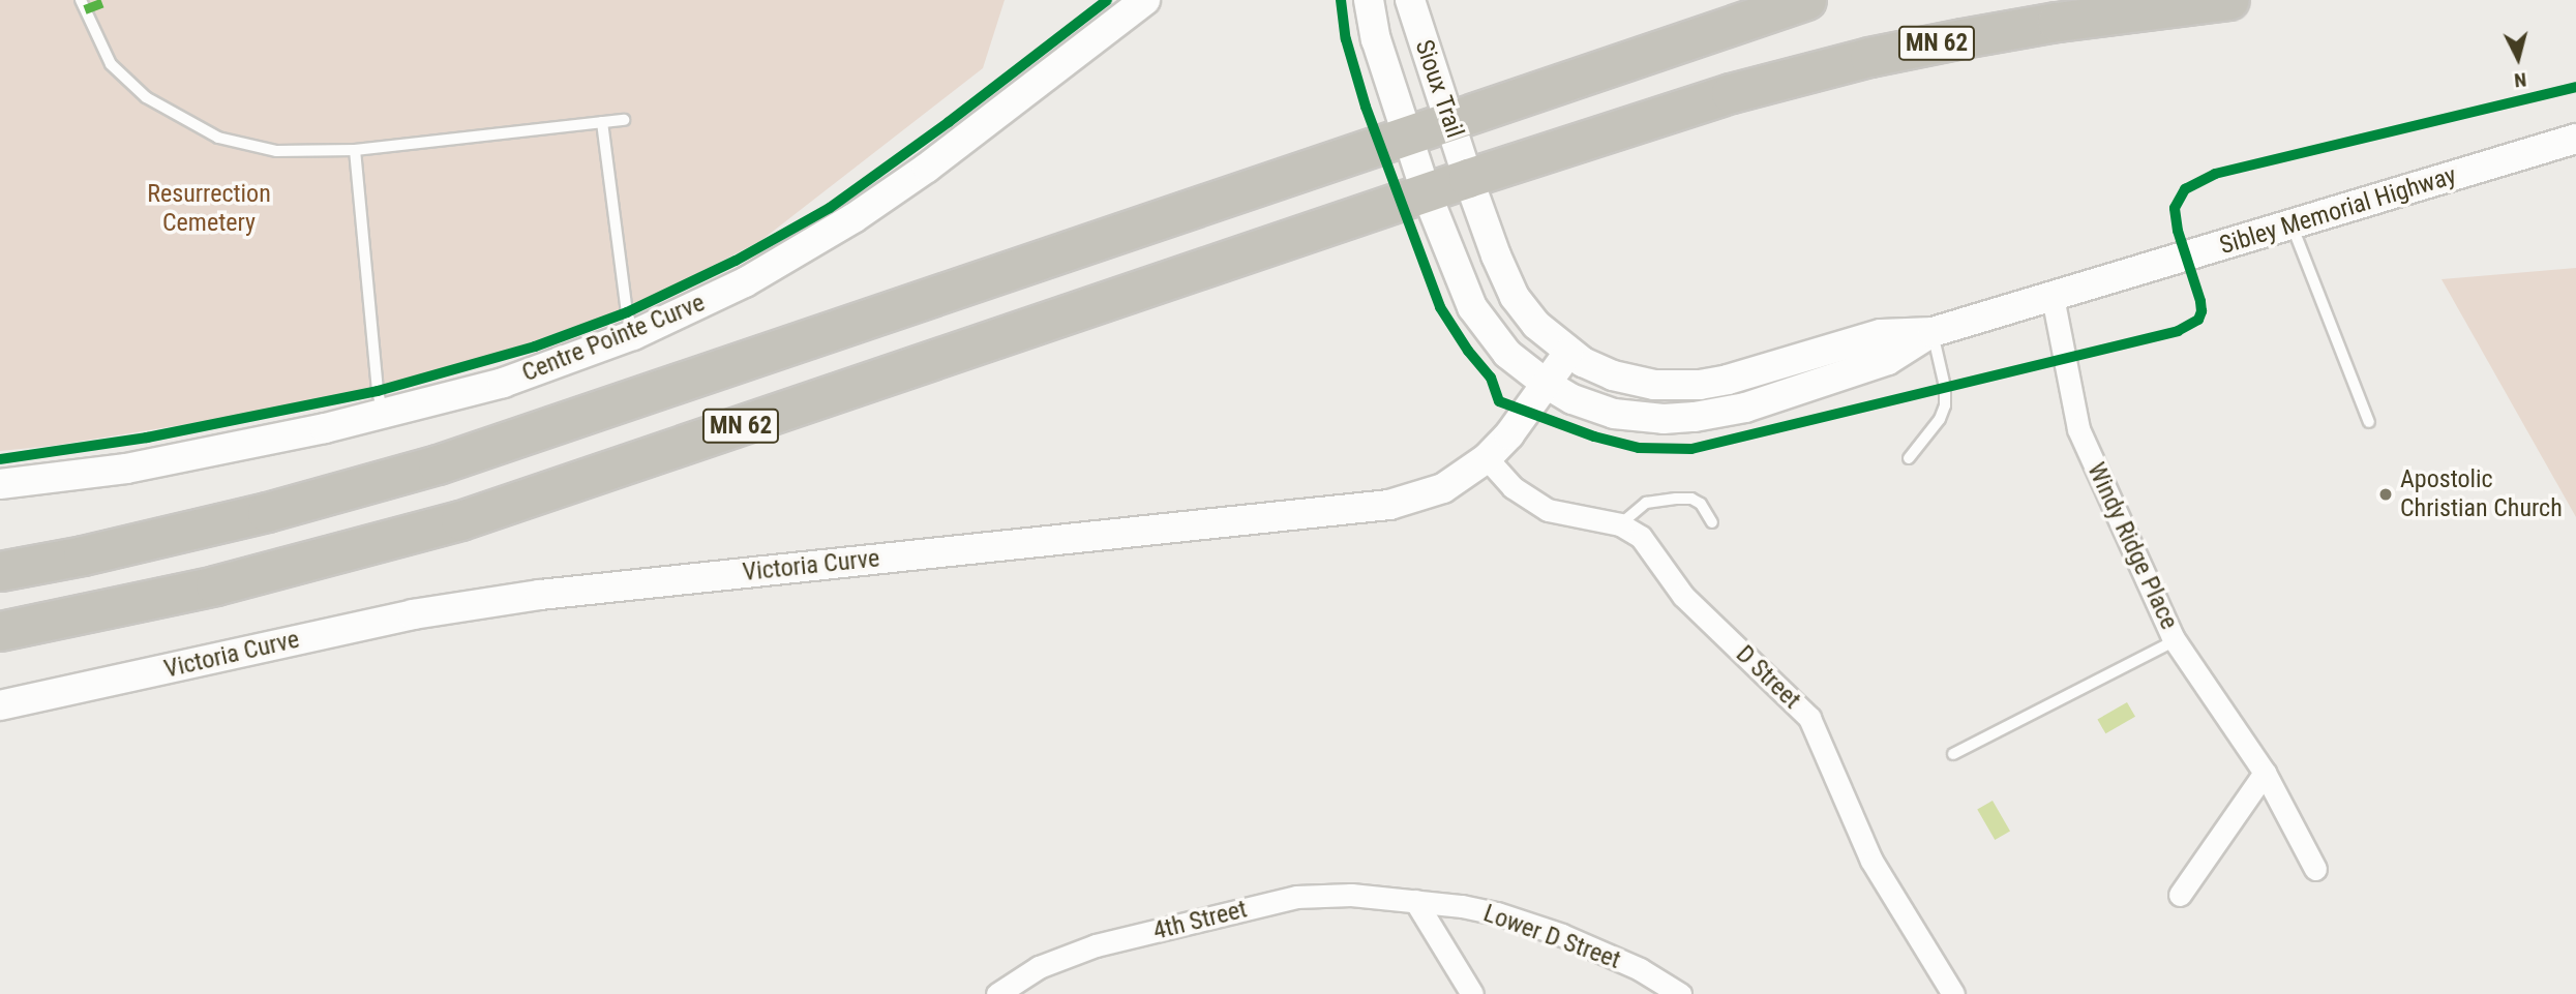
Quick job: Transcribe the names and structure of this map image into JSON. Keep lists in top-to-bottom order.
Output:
{
  "streets": {
    "highway": ["MN 62"],
    "street": [
      "Sioux Trail",
      "Sibley Memorial Highway",
      "Centre Pointe Curve",
      "Windy Ridge Place",
      "Victoria Curve",
      "D Street",
      "4th Street",
      "Lower D Street"
    ]
  },
  "crossings": [
    ["MN 62", "Sioux Trail"],
    ["Sioux Trail", "Sibley Memorial Highway"],
    ["Sioux Trail", "Victoria Curve"],
    ["Sibley Memorial Highway", "Windy Ridge Place"],
    ["Victoria Curve", "D Street"],
    ["4th Street", "Lower D Street"]
  ],
  "parks": ["Resurrection Cemetery"],
  "places": ["Apostolic Christian Church"],
  "north": "bottom"
}
